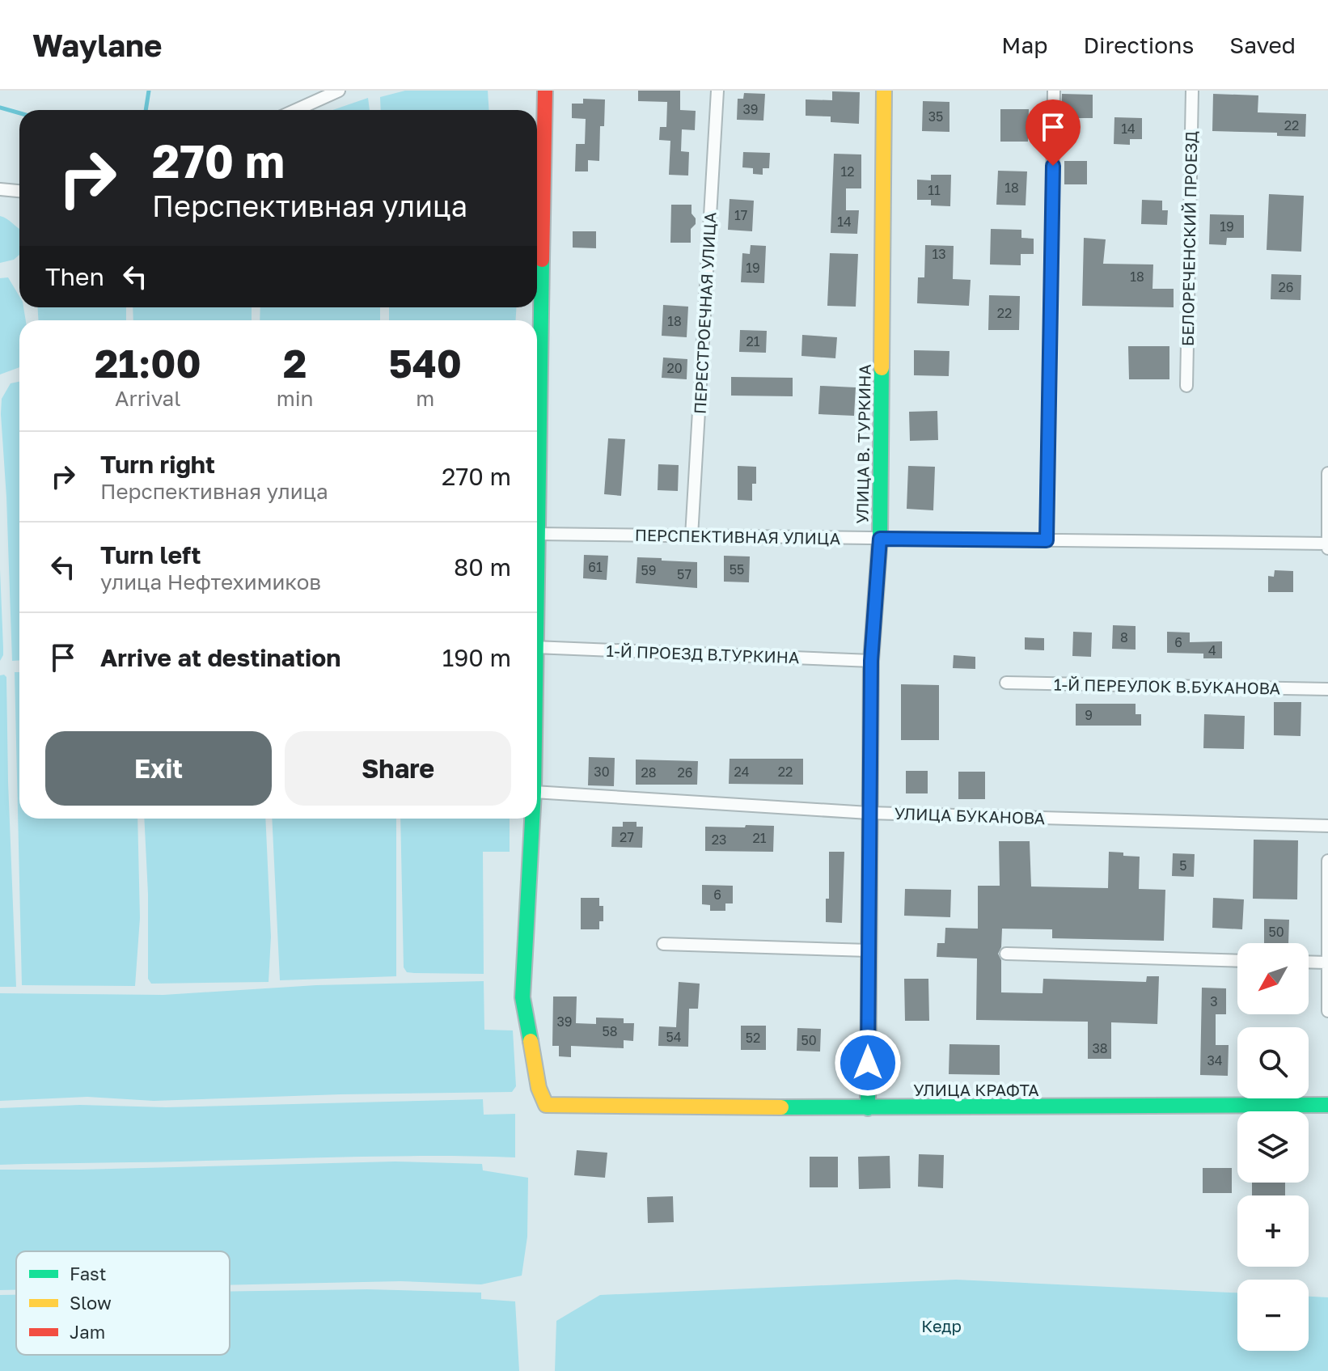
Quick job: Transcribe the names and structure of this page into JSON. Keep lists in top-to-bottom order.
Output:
{
  "streets": {
    "street": [
      "БЕЛОРЕЧЕНСКИЙ ПРОЕЗД",
      "ПЕРЕСТРОЕЧНАЯ УЛИЦА",
      "УЛИЦА В. ТУРКИНА",
      "ПЕРСПЕКТИВНАЯ УЛИЦА",
      "1-Й ПРОЕЗД В.ТУРКИНА",
      "1-Й ПЕРЕУЛОК В.БУКАНОВА",
      "УЛИЦА БУКАНОВА",
      "УЛИЦА КРАФТА"
    ]
  },
  "crossings": [
    ["ПЕРЕСТРОЕЧНАЯ УЛИЦА", "ПЕРСПЕКТИВНАЯ УЛИЦА"],
    ["УЛИЦА В. ТУРКИНА", "ПЕРСПЕКТИВНАЯ УЛИЦА"],
    ["УЛИЦА В. ТУРКИНА", "1-Й ПРОЕЗД В.ТУРКИНА"],
    ["УЛИЦА В. ТУРКИНА", "УЛИЦА БУКАНОВА"],
    ["УЛИЦА В. ТУРКИНА", "УЛИЦА КРАФТА"]
  ],
  "parks": ["Кедр"],
  "house_numbers": [
    "39",
    "35",
    "22",
    "14",
    "12",
    "18",
    "11",
    "17",
    "14",
    "19",
    "13",
    "19",
    "18",
    "26",
    "22",
    "18",
    "21",
    "20",
    "61",
    "55",
    "59",
    "57",
    "8",
    "6",
    "4",
    "9",
    "30",
    "24",
    "22",
    "28",
    "26",
    "27",
    "21",
    "23",
    "5",
    "6",
    "50",
    "3",
    "39",
    "58",
    "54",
    "52",
    "50",
    "38",
    "34"
  ],
  "legend": ["Fast", "Slow", "Jam"],
  "north": "bottom left",
  "page": {
    "header": "Waylane",
    "nav": ["Map", "Directions", "Saved"],
    "turn": ["270 m", "Перспективная улица"],
    "then": "Then",
    "eta": [
      "21:00",
      "Arrival",
      "2",
      "min",
      "540",
      "m"
    ],
    "list": [
      {
        "name": "Turn right",
        "note": "Перспективная улица",
        "value": "270 m"
      },
      {
        "name": "Turn left",
        "note": "улица Нефтехимиков",
        "value": "80 m"
      },
      {
        "name": "Arrive at destination",
        "value": "190 m"
      }
    ],
    "buttons": ["Exit", "Share"],
    "map_buttons": ["+", "−"]
  }
}
